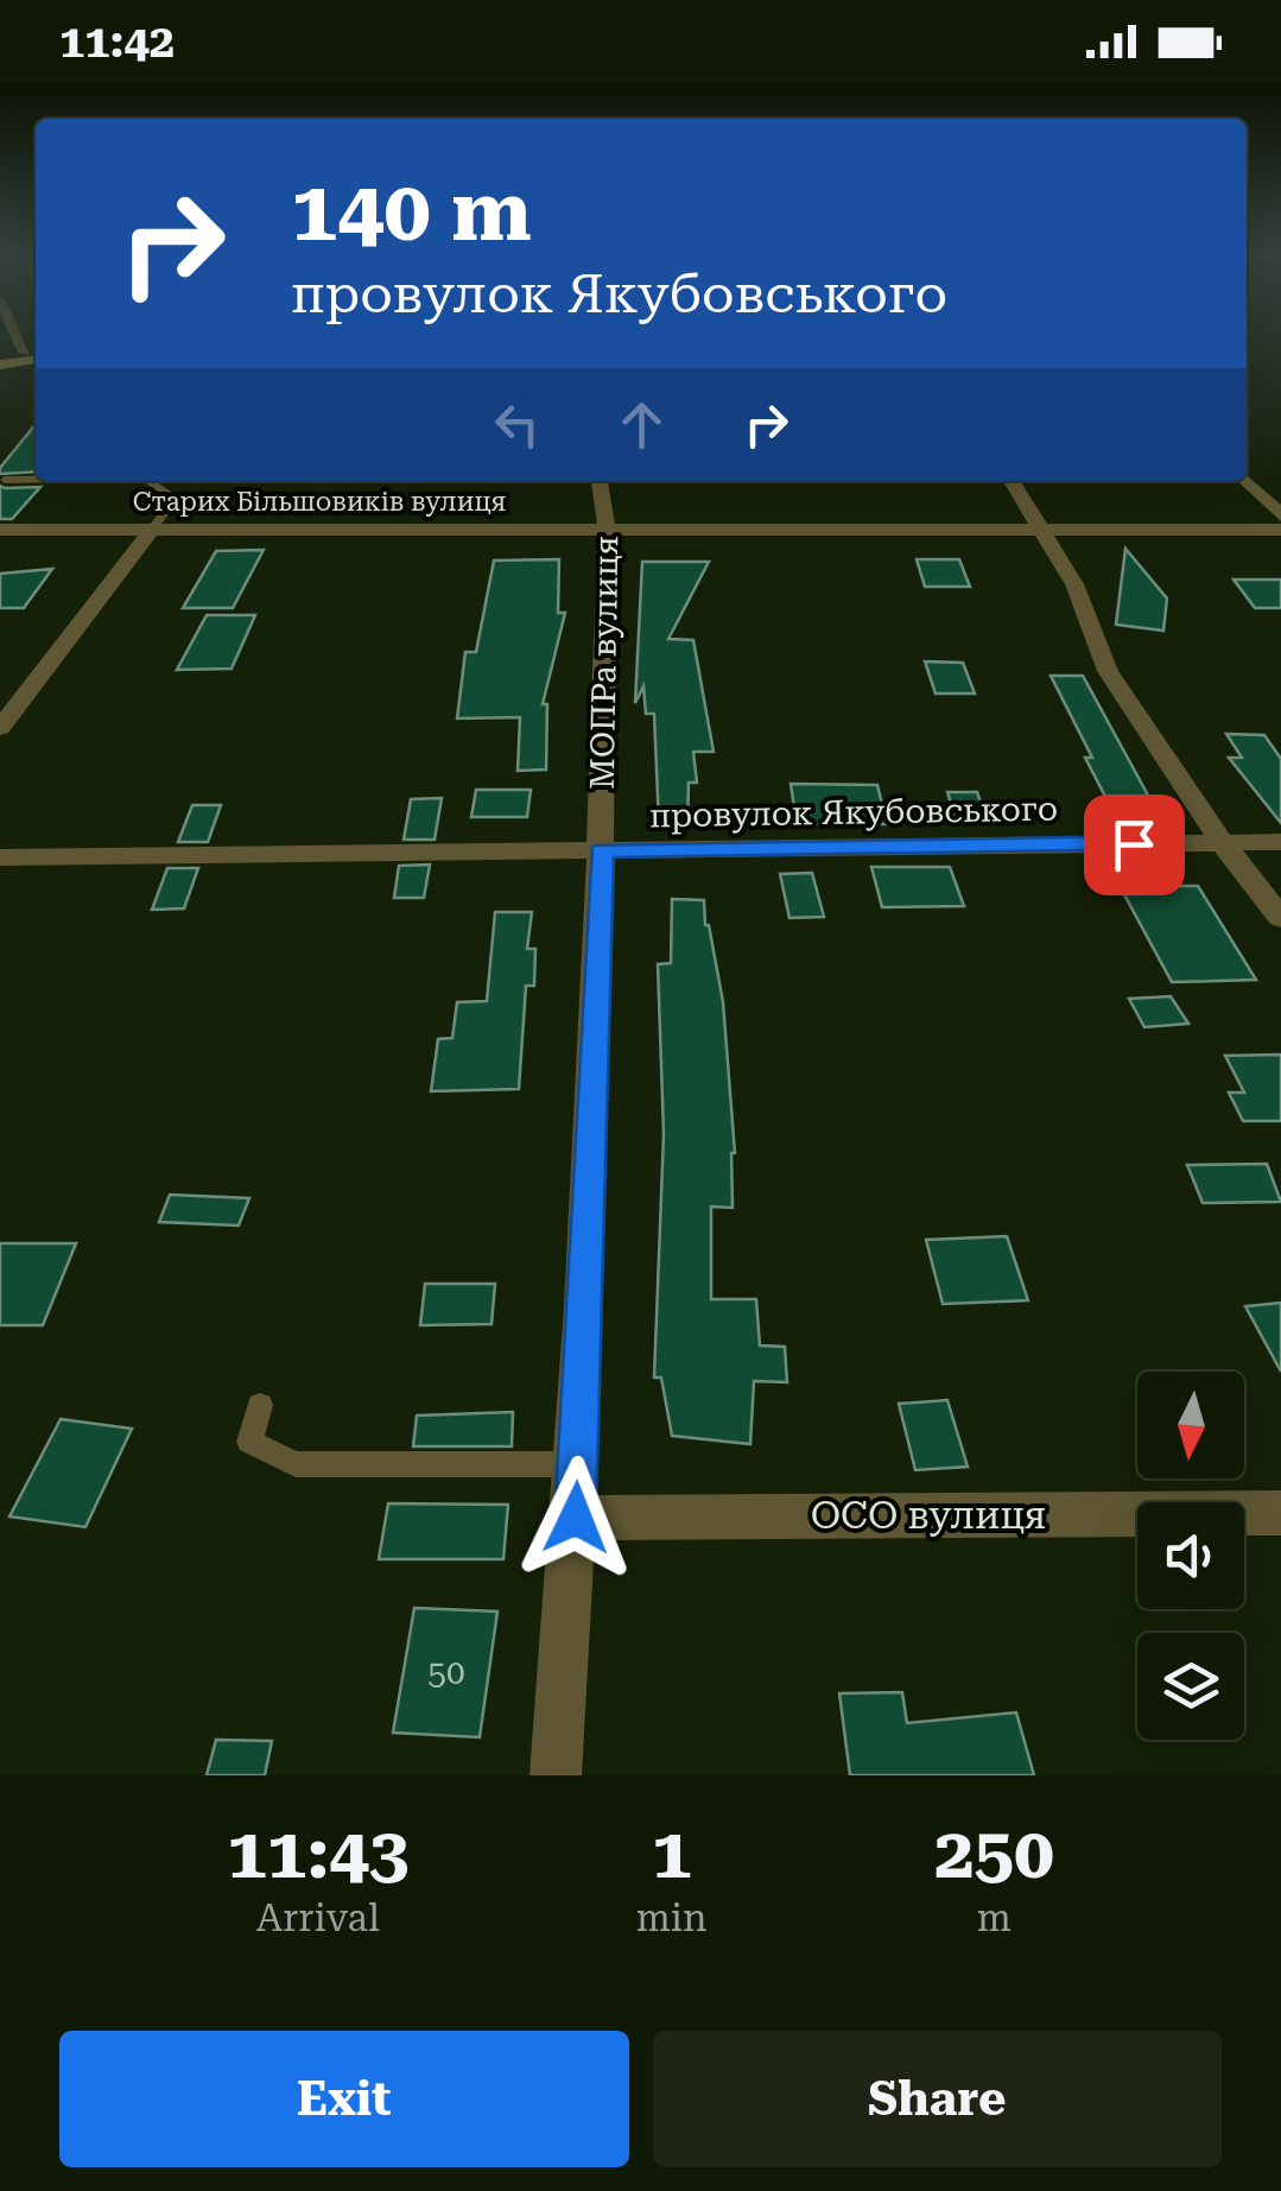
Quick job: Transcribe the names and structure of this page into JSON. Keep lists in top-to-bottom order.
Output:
{
  "streets": {
    "street": [
      "Старих Більшовиків вулиця",
      "МОПРа вулиця",
      "провулок Якубовського",
      "ОСО вулиця"
    ]
  },
  "crossings": [
    ["Старих Більшовиків вулиця", "МОПРа вулиця"],
    ["МОПРа вулиця", "провулок Якубовського"],
    ["МОПРа вулиця", "ОСО вулиця"]
  ],
  "house_numbers": ["50"],
  "north": "bottom",
  "page": {
    "status": "11:42",
    "turn": ["140 m", "провулок Якубовського"],
    "eta": [
      "11:43",
      "Arrival",
      "1",
      "min",
      "250",
      "m"
    ],
    "buttons": ["Exit", "Share"]
  }
}
